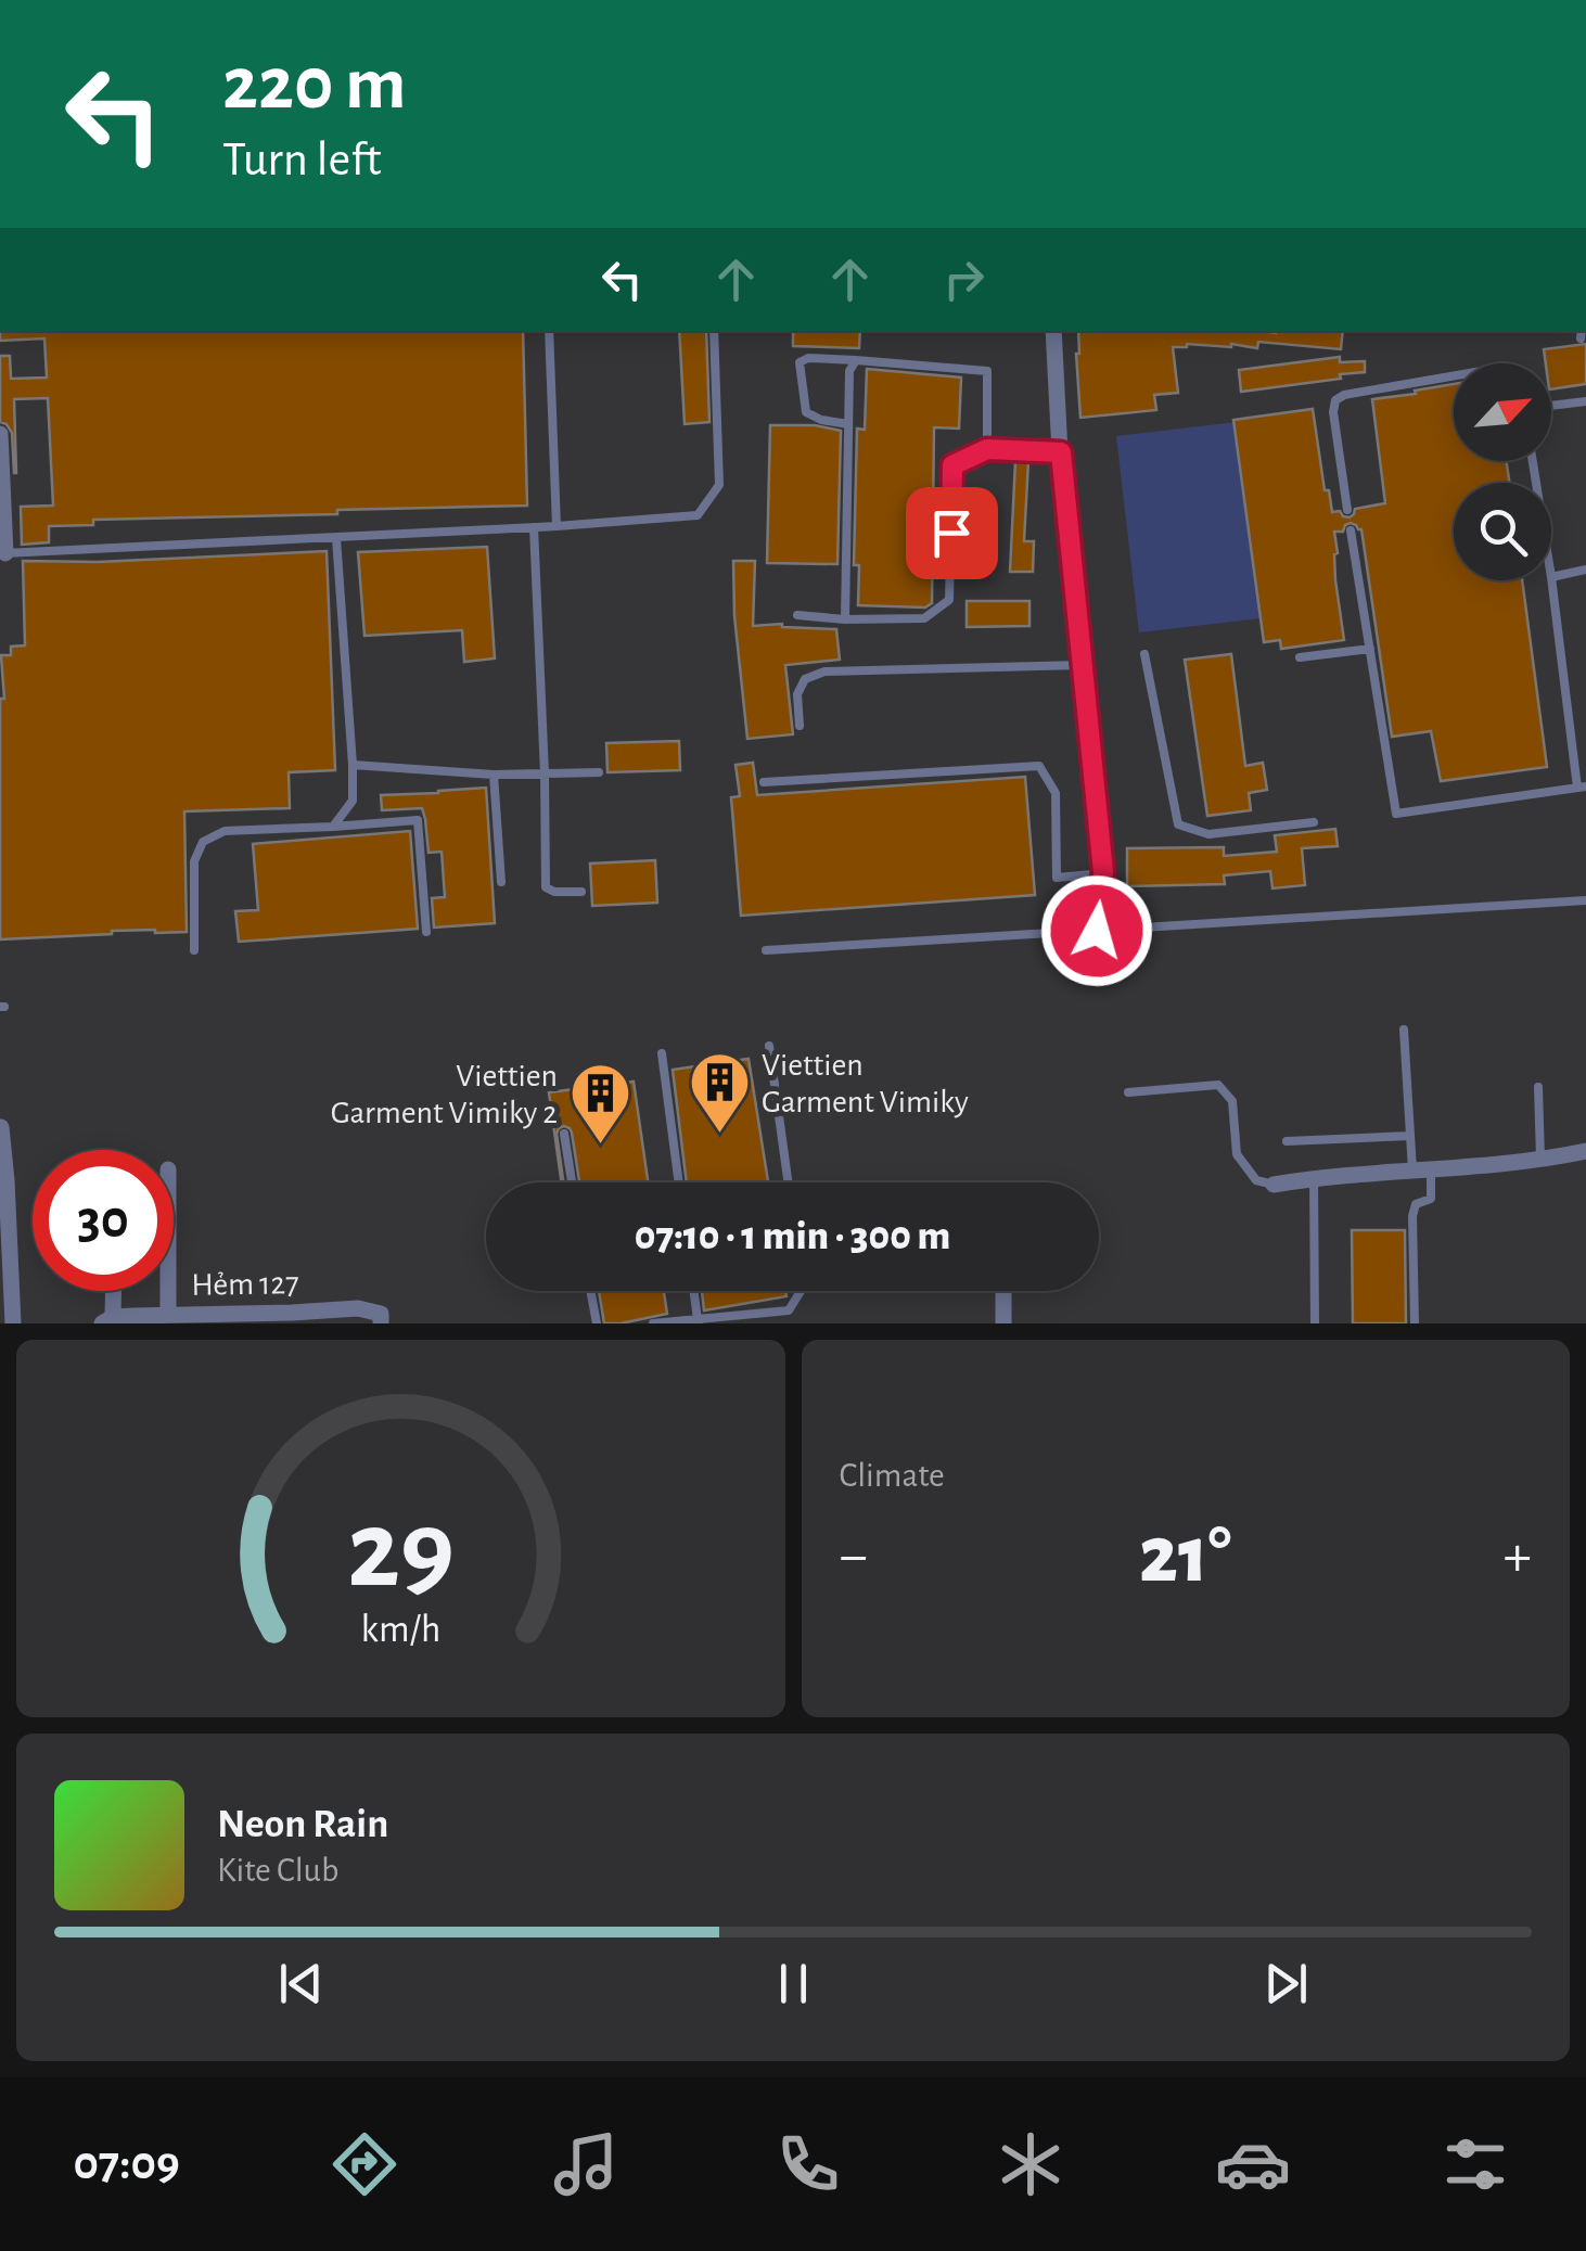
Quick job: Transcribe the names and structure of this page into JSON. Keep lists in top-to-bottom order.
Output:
{
  "streets": {
    "street": ["Hẻm 127"]
  },
  "places": {
    "building": ["Viettien Garment Vimiky", "Viettien Garment Vimiky 2"]
  },
  "north": "top right",
  "page": {
    "turn": ["220 m", "Turn left"],
    "limit": "30",
    "trip": "07:10 · 1 min · 300 m",
    "tile": "Climate",
    "heat": ["−", "21°", "+"],
    "song": ["Neon Rain", "Kite Club"],
    "tabs": "07:09",
    "gauge": ["29", "km/h"]
  }
}
